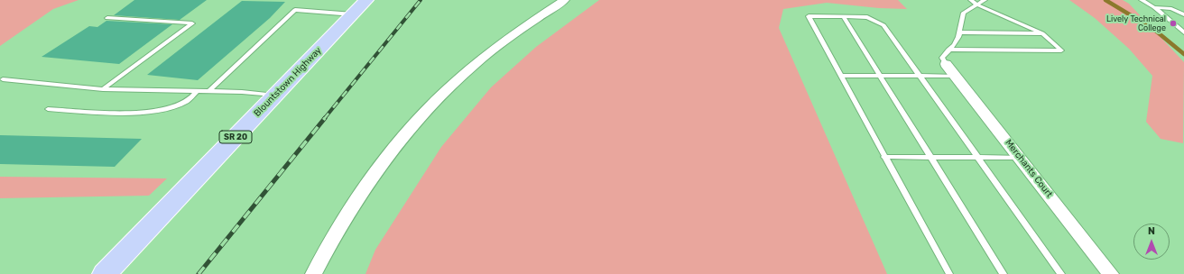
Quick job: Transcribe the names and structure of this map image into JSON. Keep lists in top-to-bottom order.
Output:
{
  "streets": {
    "main road": ["Blountstown Highway", "SR 20"],
    "street": ["Merchants Court"]
  },
  "places": ["Lively Technical College"],
  "north": "top"
}
